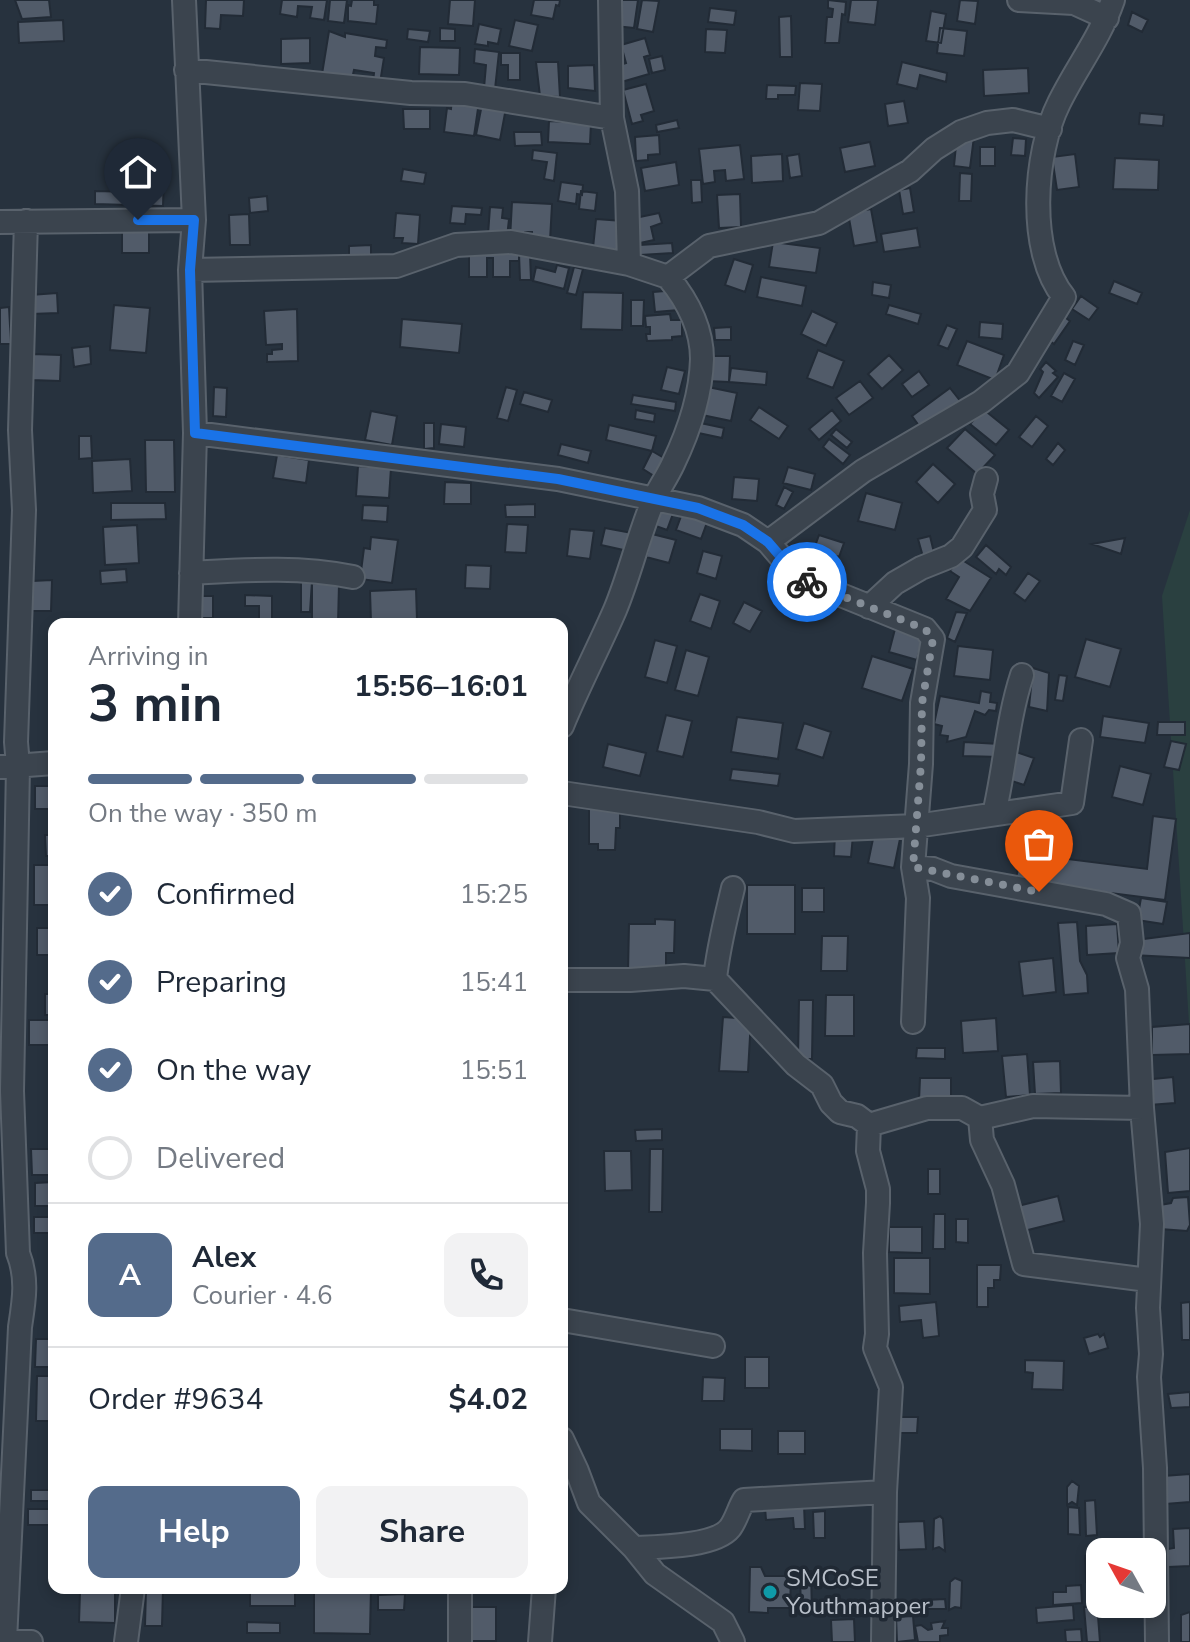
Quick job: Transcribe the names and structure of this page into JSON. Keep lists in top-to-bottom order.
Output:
{
  "places": ["SMCoSE Youthmapper"],
  "north": "top left",
  "page": {
    "heading": ["3 min", "Arriving in", "15:56–16:01"],
    "panel": [
      "Alex",
      "Courier · 4.6",
      "Order #9634",
      "$4.02"
    ],
    "bar": "On the way · 350 m",
    "list": [
      ["Confirmed", "15:25"],
      ["Preparing", "15:41"],
      ["On the way", "15:51"],
      "Delivered"
    ],
    "round": "A",
    "buttons": ["Help", "Share"]
  }
}
